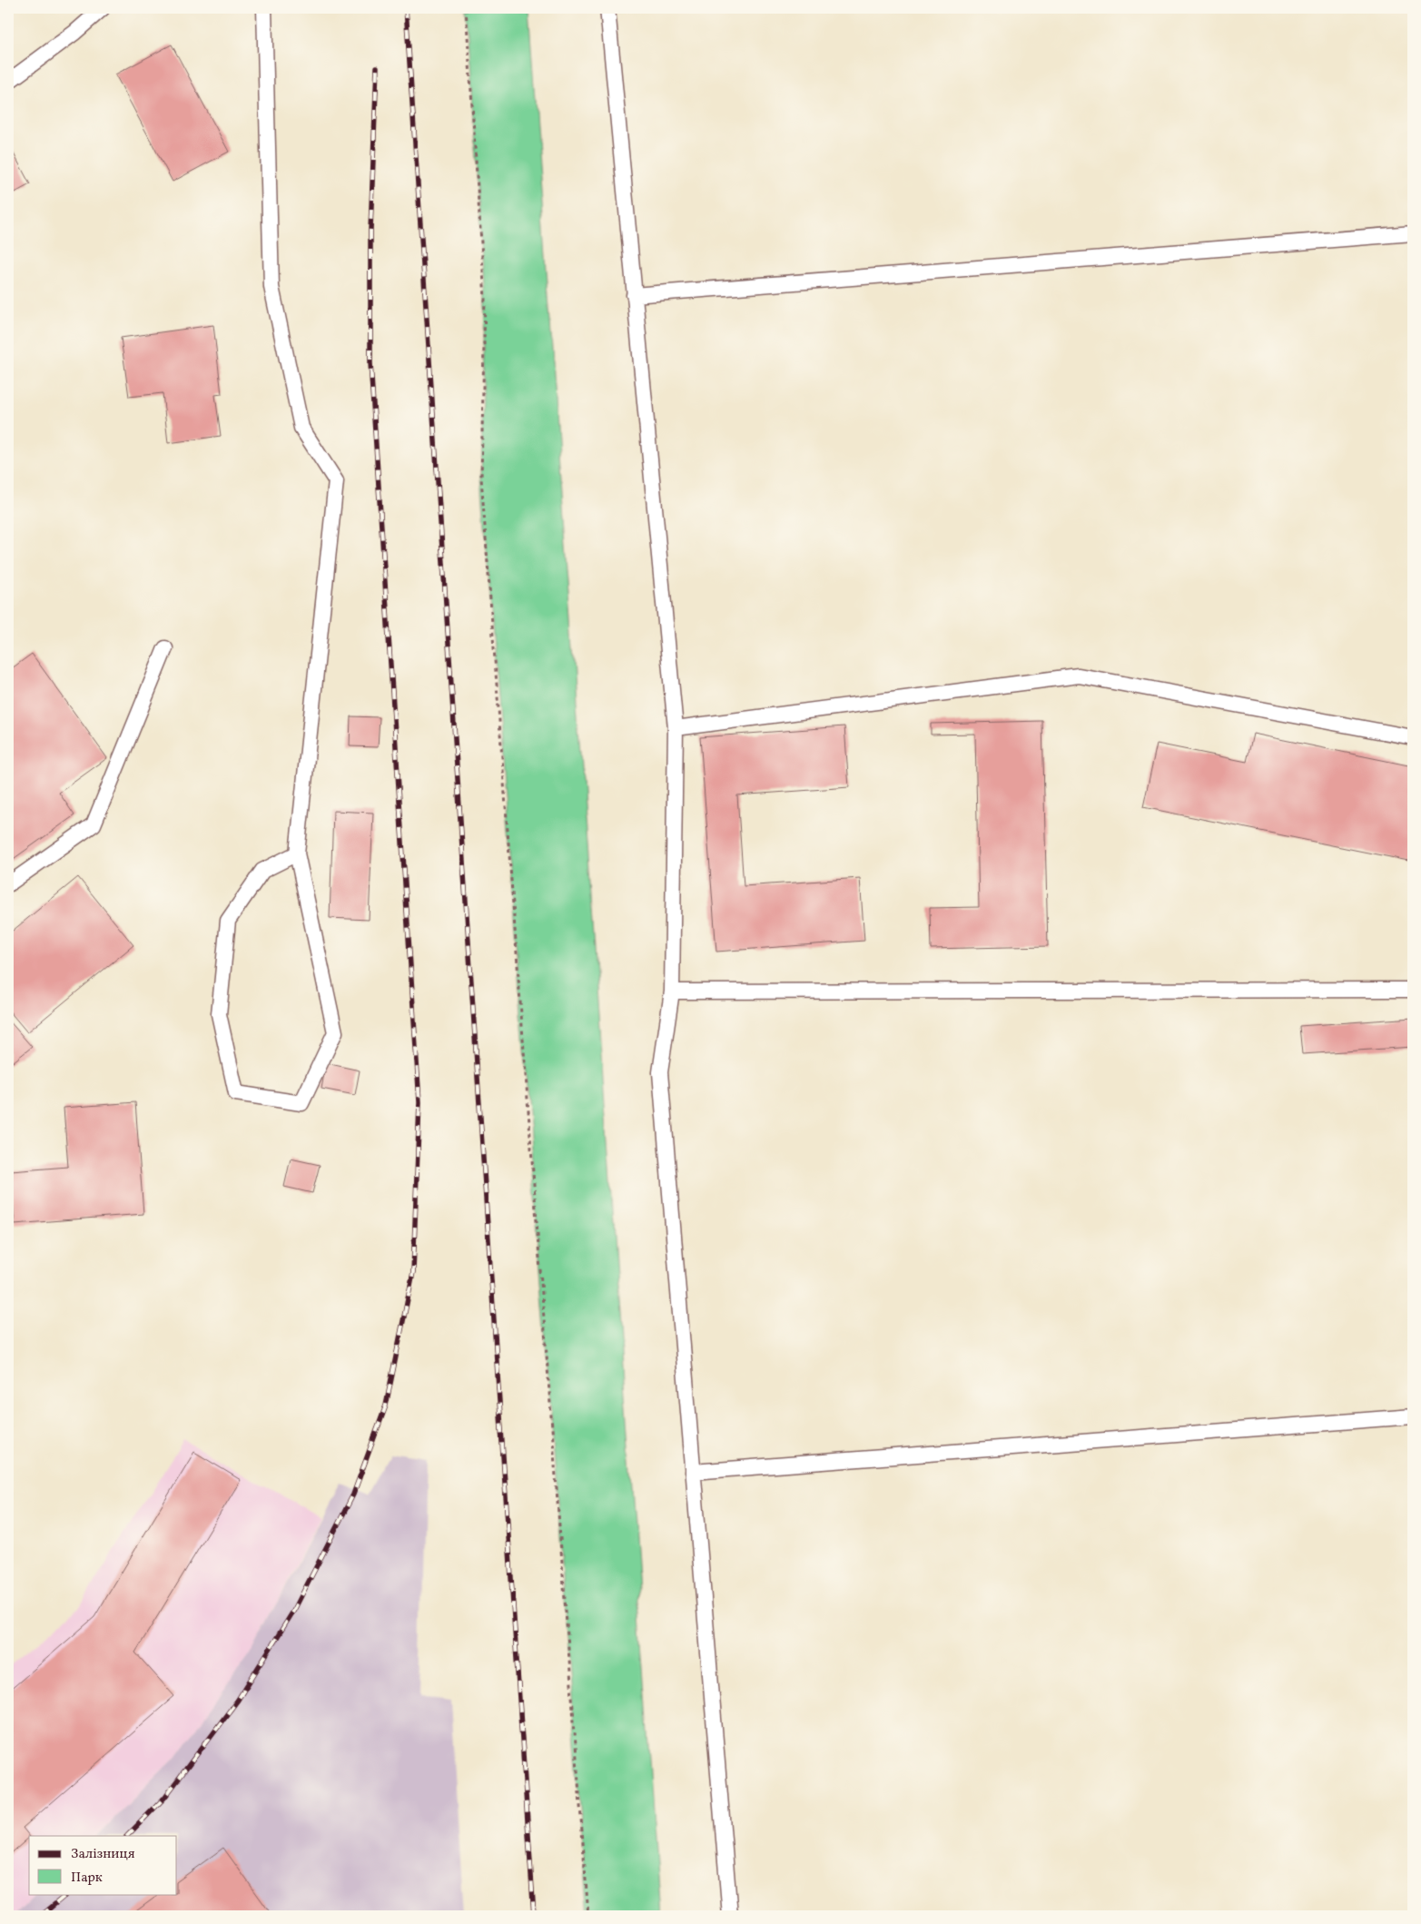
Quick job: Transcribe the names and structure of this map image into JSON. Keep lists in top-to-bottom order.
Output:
{
  "legend": ["Залізниця", "Парк"]
}
